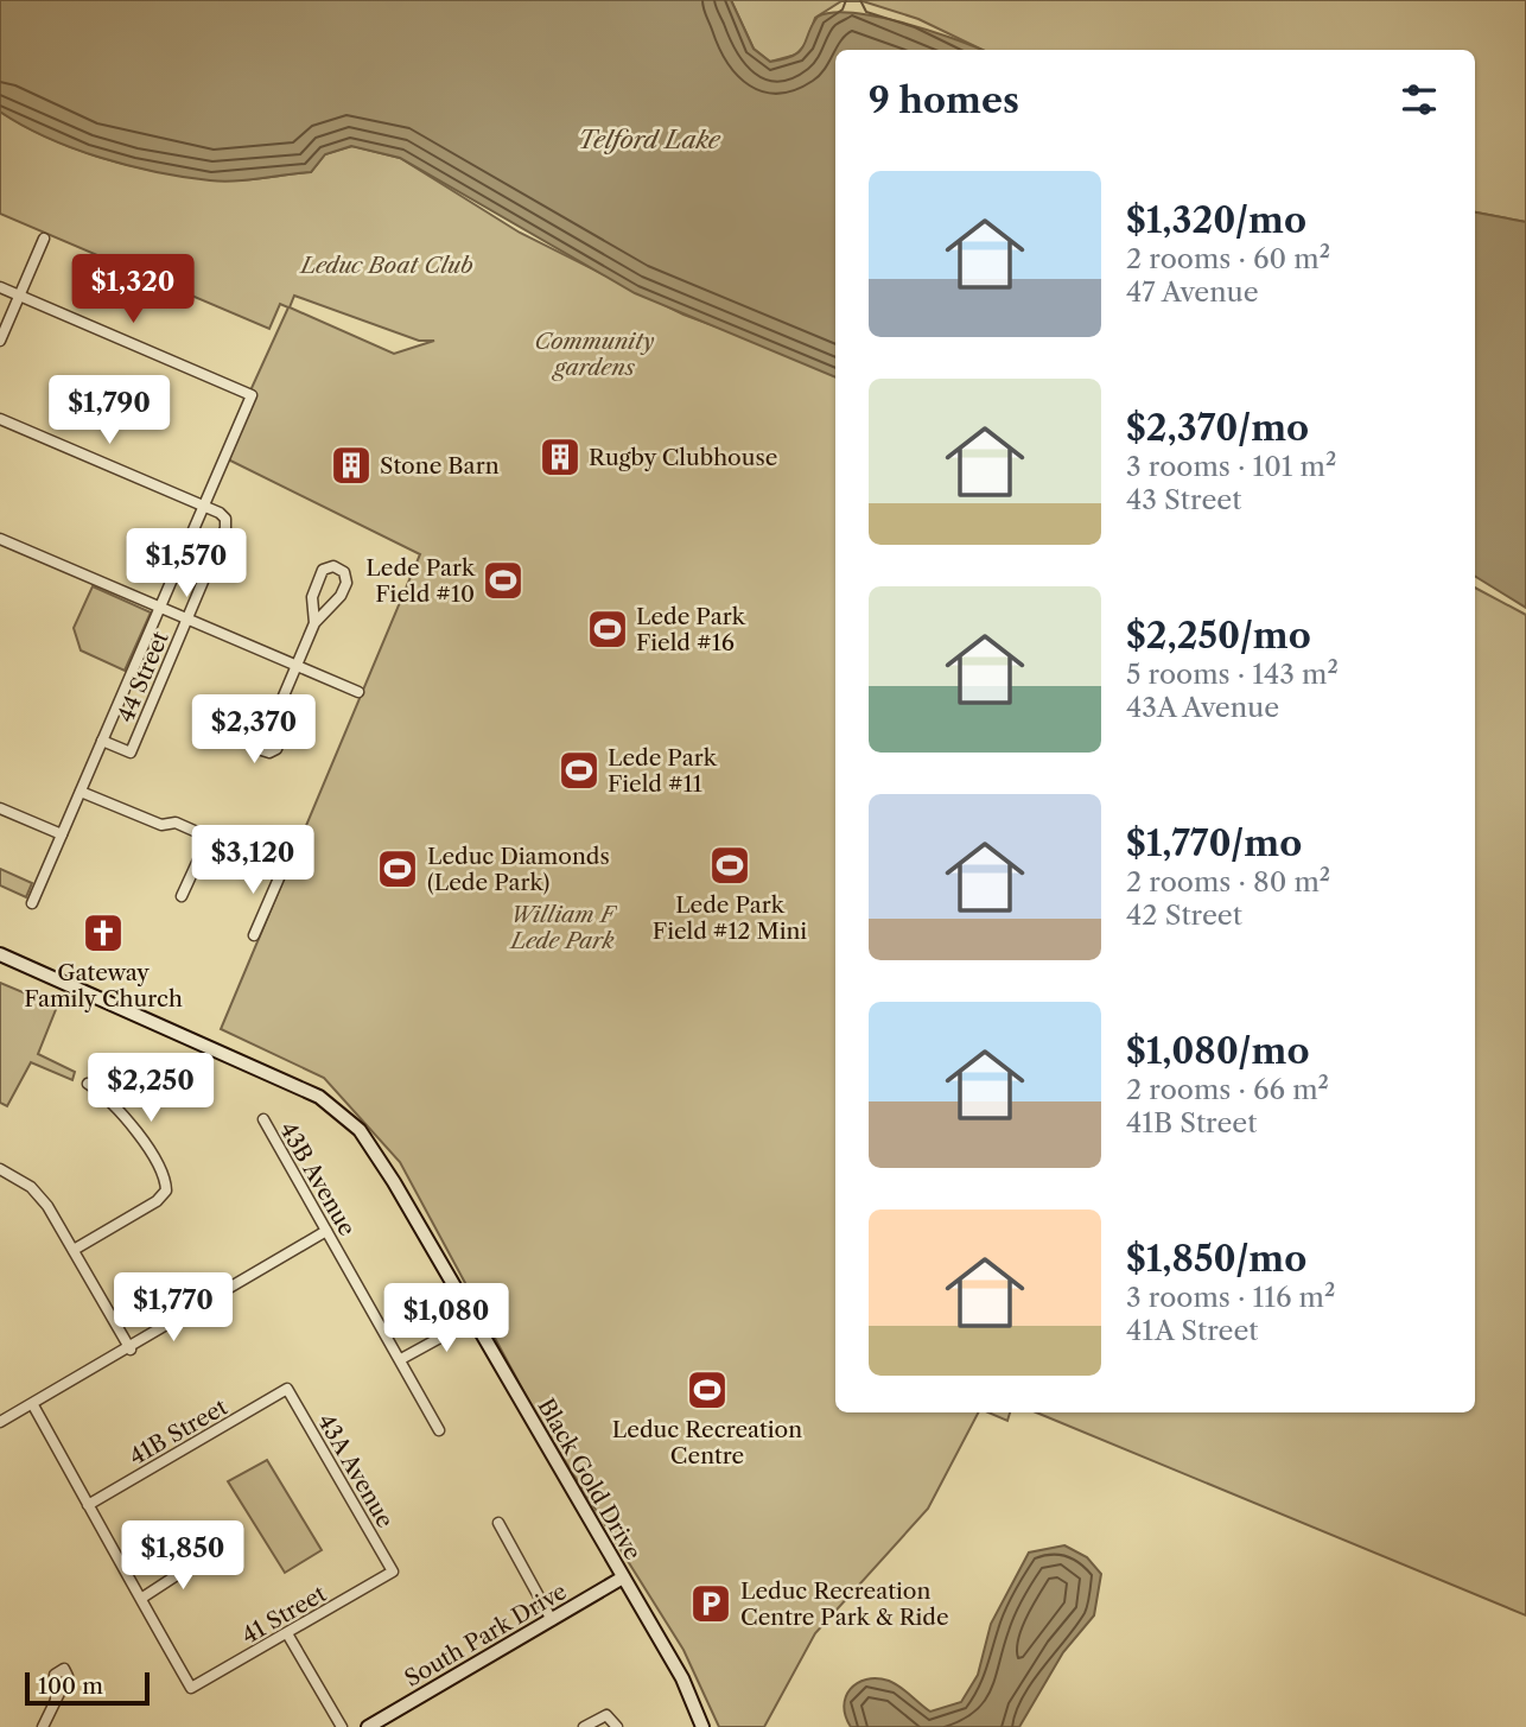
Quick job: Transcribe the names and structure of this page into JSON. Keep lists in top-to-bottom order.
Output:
{
  "streets": {
    "main road": ["Black Gold Drive", "South Park Drive"],
    "street": [
      "44 Street",
      "43B Avenue",
      "41B Street",
      "43A Avenue",
      "41 Street"
    ]
  },
  "crossings": [
    ["41B Street", "43A Avenue"],
    ["43A Avenue", "41 Street"],
    ["Black Gold Drive", "South Park Drive"]
  ],
  "water": ["Telford Lake"],
  "parks": ["Leduc Boat Club", "Community gardens", "William F Lede Park"],
  "places": {
    "building": ["Rugby Clubhouse", "Stone Barn"],
    "sports": [
      "Lede Park Field #10",
      "Lede Park Field #16",
      "Lede Park Field #11",
      "Lede Park Field #12 Mini",
      "Leduc Diamonds (Lede Park)",
      "Leduc Recreation Centre"
    ],
    "church": ["Gateway Family Church"],
    "parking": ["Leduc Recreation Centre Park & Ride"]
  },
  "scale_bar": "100 m",
  "page": {
    "heading": "9 homes",
    "list": [
      {
        "name": "$1,320/mo",
        "note": "2 rooms · 60 m² · 47 Avenue"
      },
      {
        "name": "$2,370/mo",
        "note": "3 rooms · 101 m² · 43 Street"
      },
      {
        "name": "$2,250/mo",
        "note": "5 rooms · 143 m² · 43A Avenue"
      },
      {
        "name": "$1,770/mo",
        "note": "2 rooms · 80 m² · 42 Street"
      },
      {
        "name": "$1,080/mo",
        "note": "2 rooms · 66 m² · 41B Street"
      },
      {
        "name": "$1,850/mo",
        "note": "3 rooms · 116 m² · 41A Street"
      }
    ],
    "price": [
      "$1,320",
      "$1,790",
      "$1,570",
      "$2,370",
      "$3,120",
      "$2,250",
      "$1,770",
      "$1,080",
      "$1,850"
    ],
    "scale": "100 m"
  }
}
